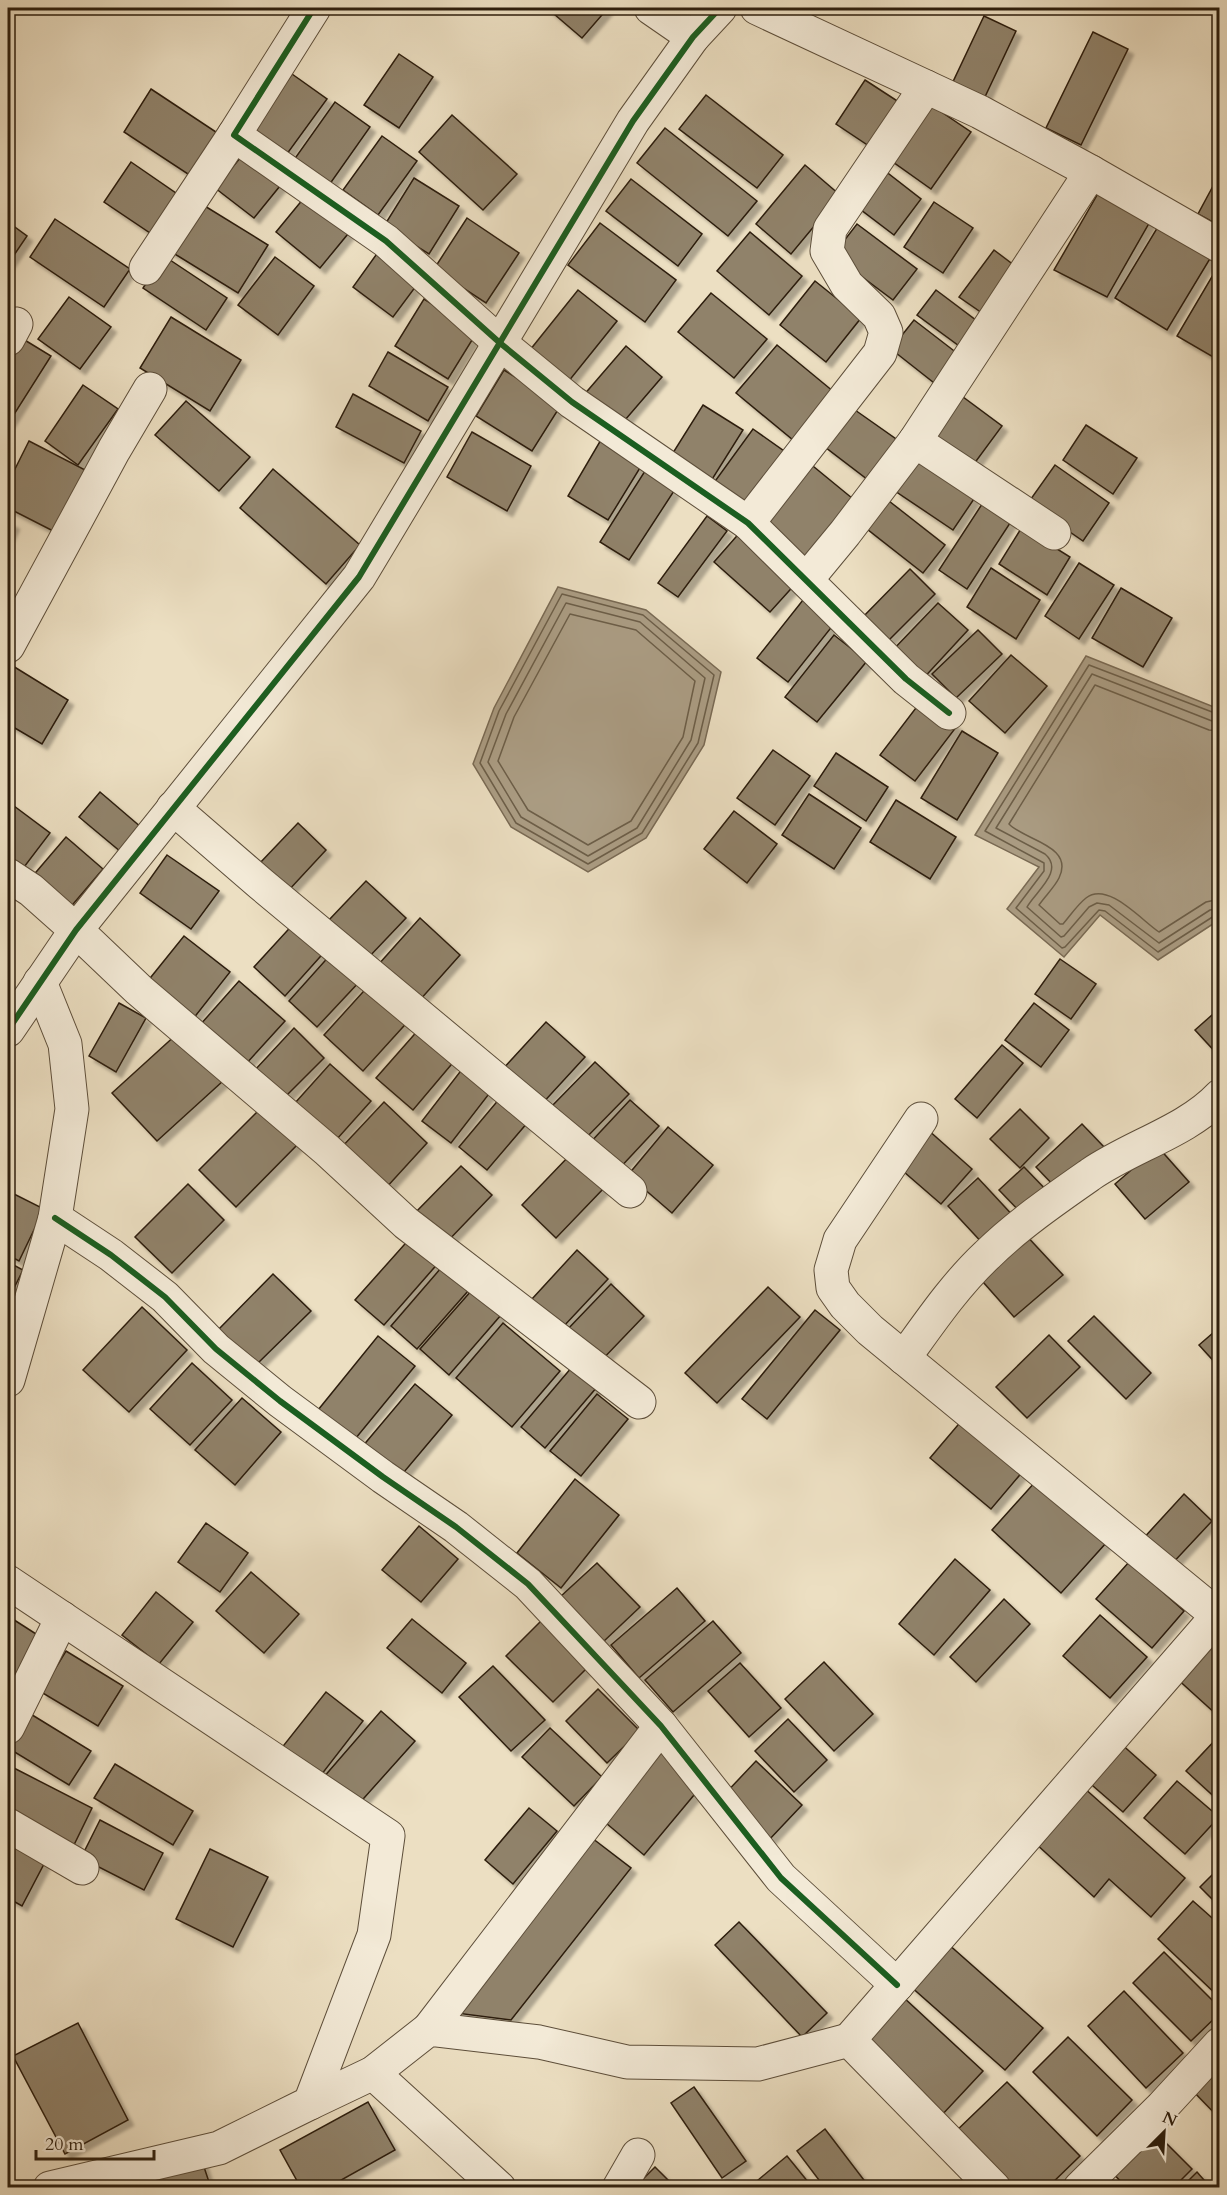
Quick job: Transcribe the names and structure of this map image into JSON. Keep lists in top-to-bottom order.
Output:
{
  "scale_bar": "20 m",
  "north": "top right"
}
